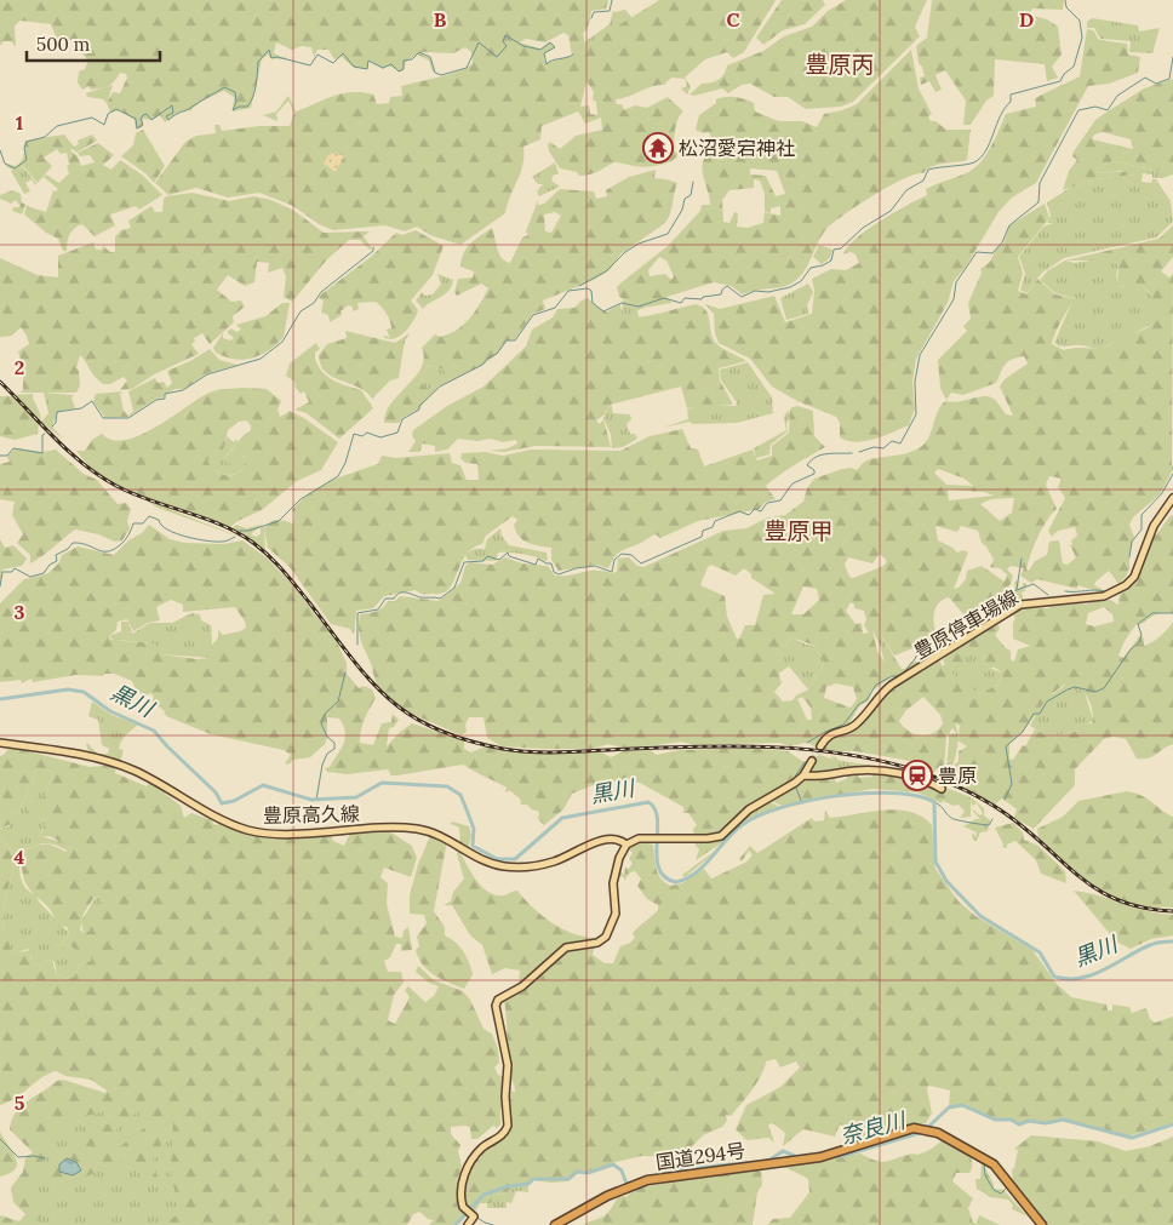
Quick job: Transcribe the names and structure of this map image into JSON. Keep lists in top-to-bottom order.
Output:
{
  "streets": {
    "highway": ["国道294号"],
    "main road": ["豊原停車場線", "豊原高久線"]
  },
  "districts": ["豊原丙", "豊原甲"],
  "water": ["黒川", "奈良川"],
  "places": {
    "temple": ["松沼愛宕神社"],
    "station": ["豊原"]
  },
  "scale_bar": "500 m",
  "grid": {
    "columns": ["B", "C", "D"],
    "rows": [
      "1",
      "2",
      "3",
      "4",
      "5"
    ]
  }
}
